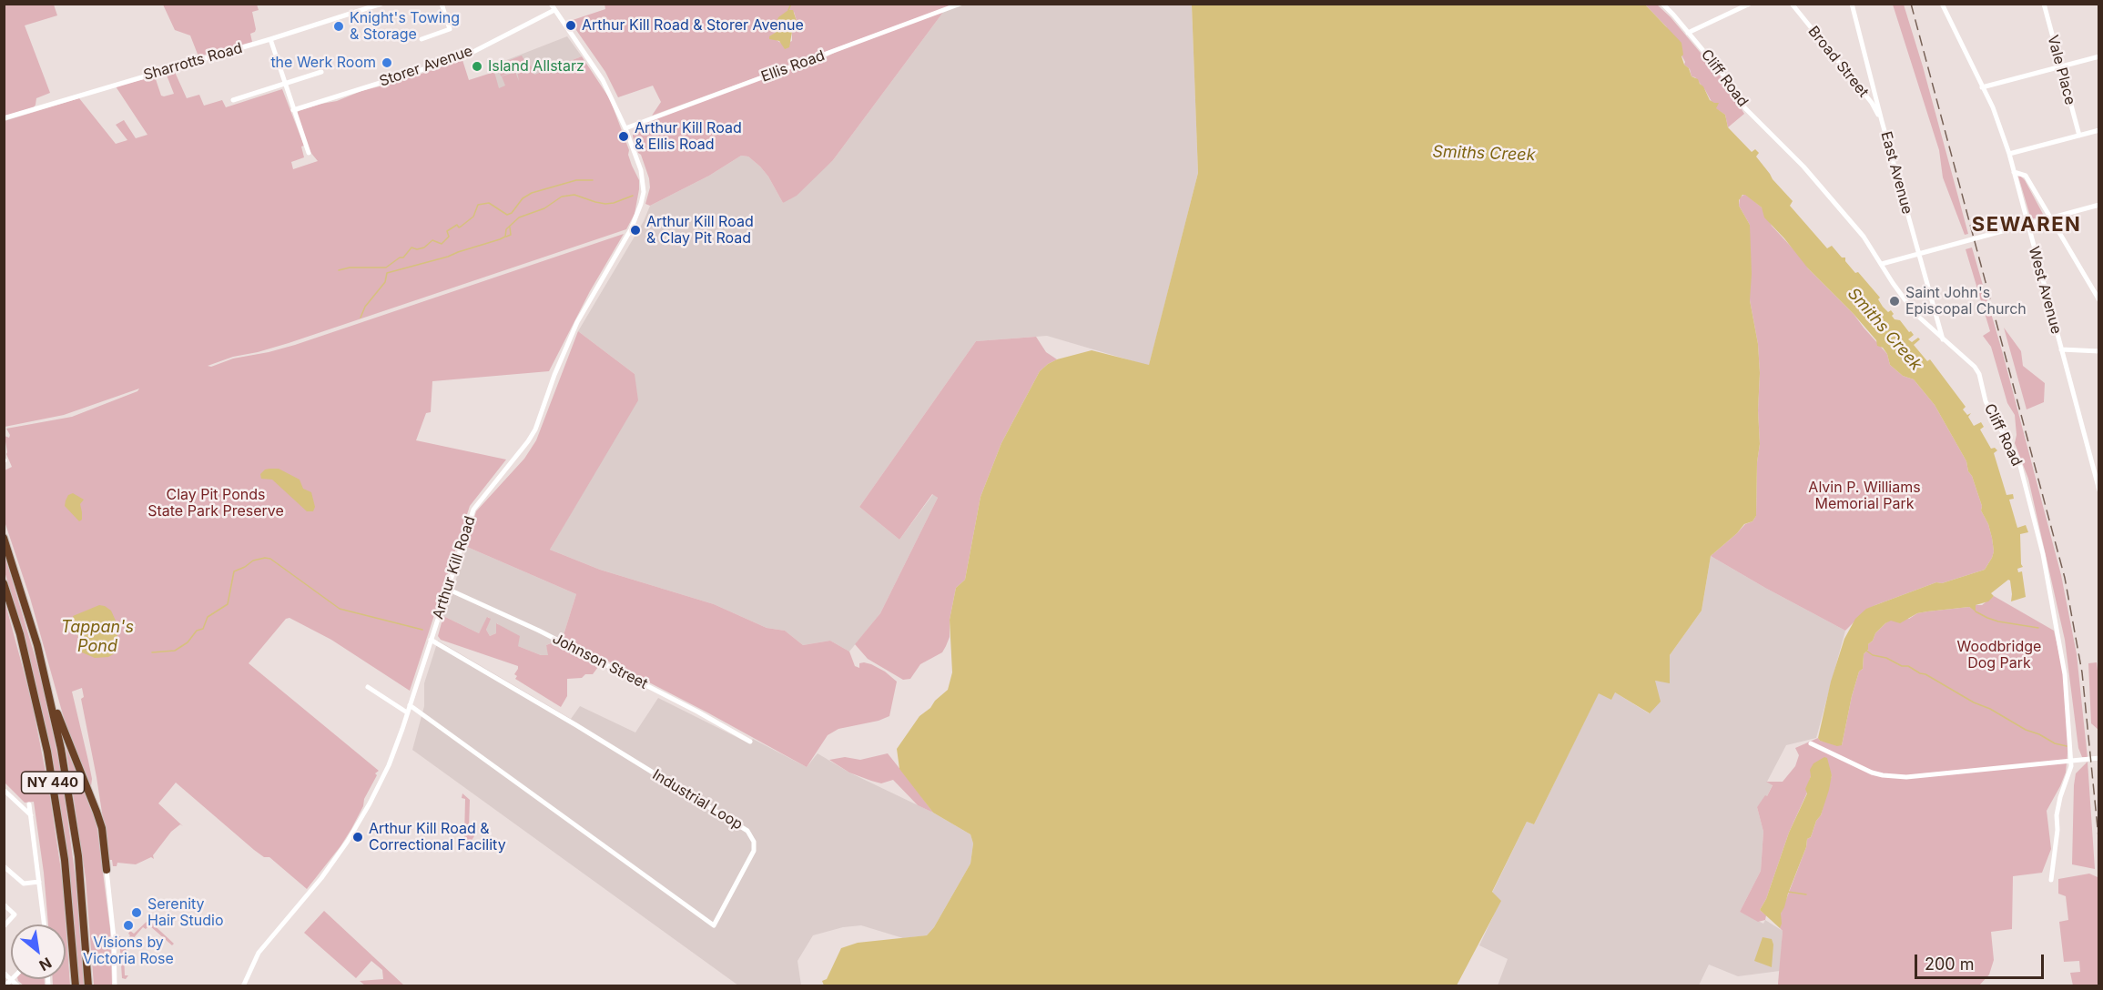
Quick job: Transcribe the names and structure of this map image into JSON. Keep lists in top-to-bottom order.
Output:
{
  "streets": {
    "highway": ["NY 440"],
    "street": [
      "Sharrotts Road",
      "Broad Street",
      "Storer Avenue",
      "Ellis Road",
      "Vale Place",
      "Cliff Road",
      "East Avenue",
      "West Avenue",
      "Arthur Kill Road",
      "Johnson Street",
      "Industrial Loop"
    ]
  },
  "crossings": [
    ["Broad Street", "East Avenue"],
    ["Storer Avenue", "Arthur Kill Road"],
    ["Ellis Road", "Arthur Kill Road"],
    ["Cliff Road", "East Avenue"],
    ["Arthur Kill Road", "Johnson Street"],
    ["Arthur Kill Road", "Industrial Loop"]
  ],
  "districts": ["SEWAREN"],
  "water": ["Smiths Creek", "Tappan's Pond"],
  "parks": ["Alvin P. Williams Memorial Park", "Clay Pit Ponds State Park Preserve", "Woodbridge Dog Park"],
  "places": [
    "Arthur Kill Road & Storer Avenue",
    "Knight's Towing & Storage",
    "the Werk Room",
    "Island Allstarz",
    "Arthur Kill Road & Ellis Road",
    "Arthur Kill Road & Clay Pit Road",
    "Saint John's Episcopal Church",
    "Arthur Kill Road & Correctional Facility",
    "Serenity Hair Studio",
    "Visions by Victoria Rose"
  ],
  "scale_bar": "200 m",
  "north": "bottom right"
}
